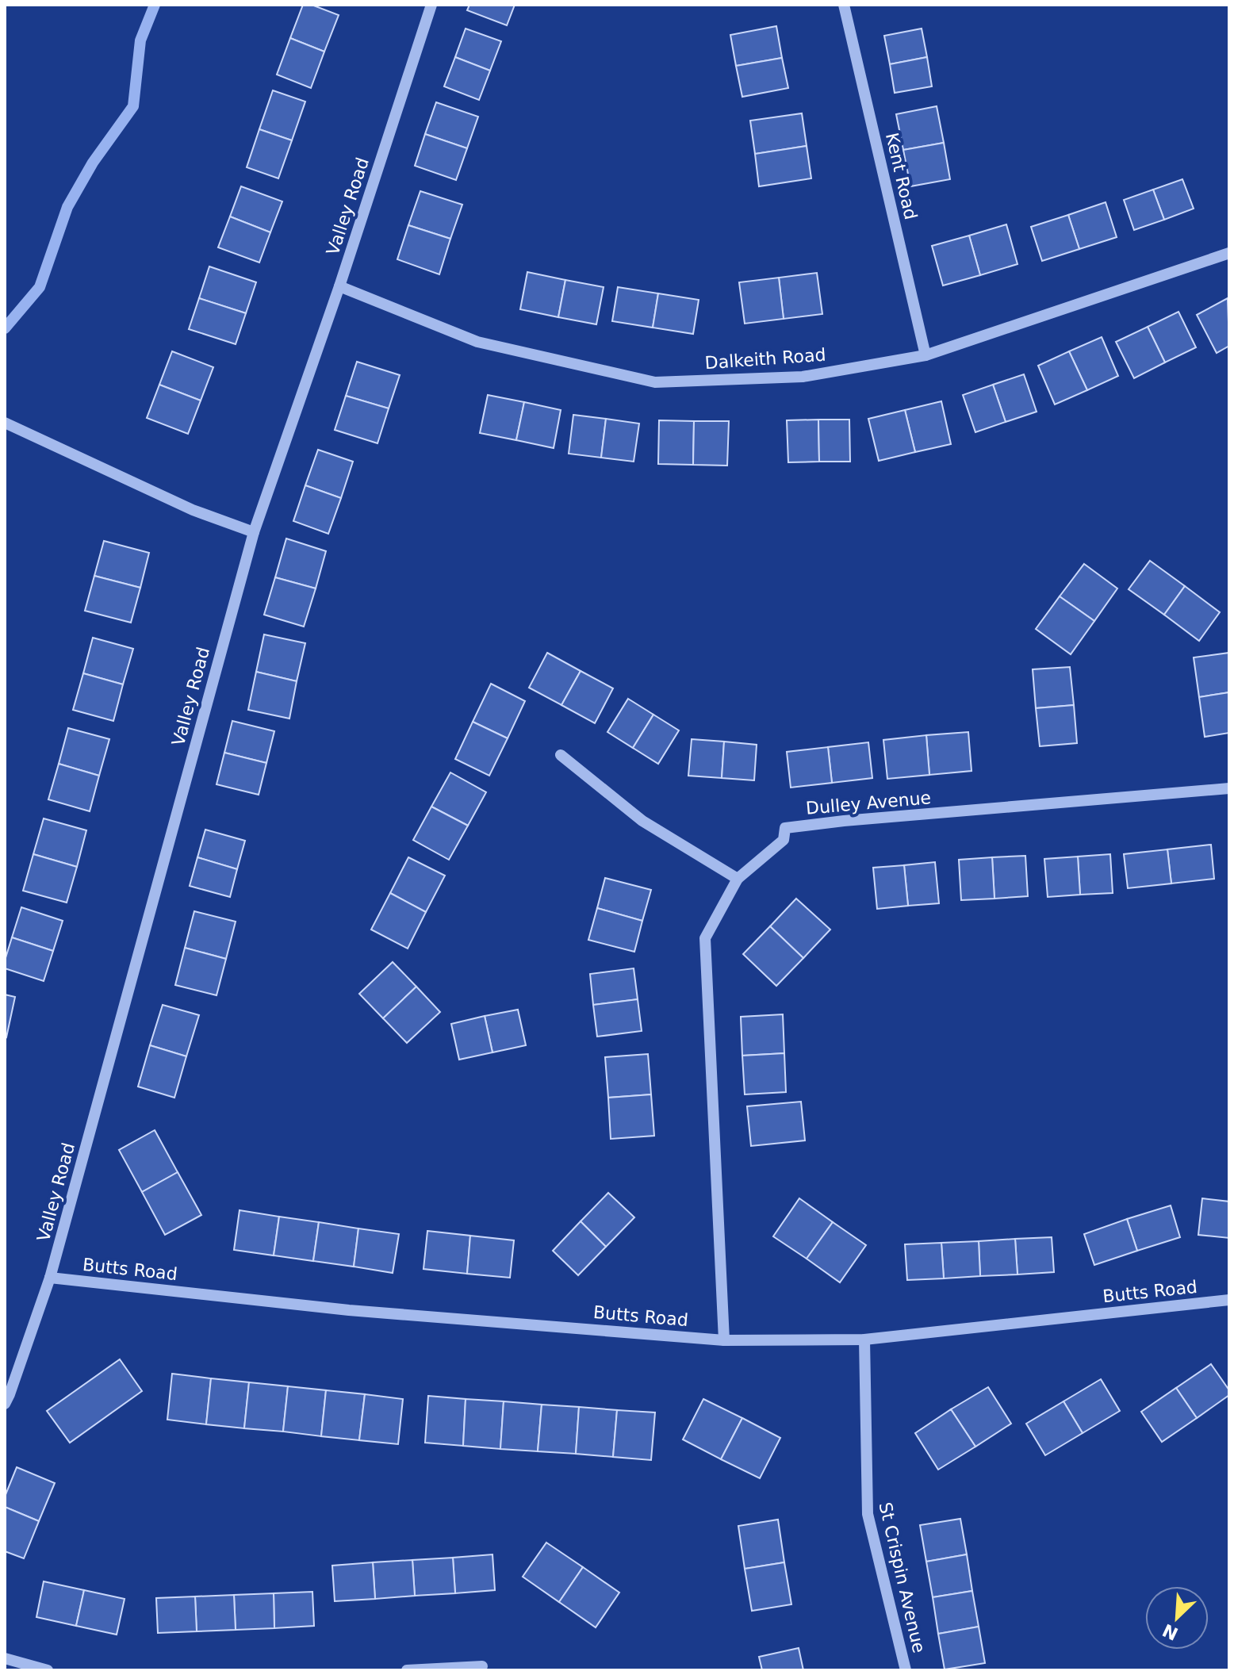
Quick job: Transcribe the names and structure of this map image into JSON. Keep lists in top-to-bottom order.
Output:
{
  "streets": {
    "street": [
      "Kent Road",
      "Valley Road",
      "Dalkeith Road",
      "Dulley Avenue",
      "Butts Road",
      "St Crispin Avenue"
    ]
  },
  "crossings": [
    ["Kent Road", "Dalkeith Road"],
    ["Valley Road", "Dalkeith Road"],
    ["Valley Road", "Butts Road"],
    ["Dulley Avenue", "Butts Road"],
    ["Butts Road", "St Crispin Avenue"]
  ],
  "north": "bottom left"
}
